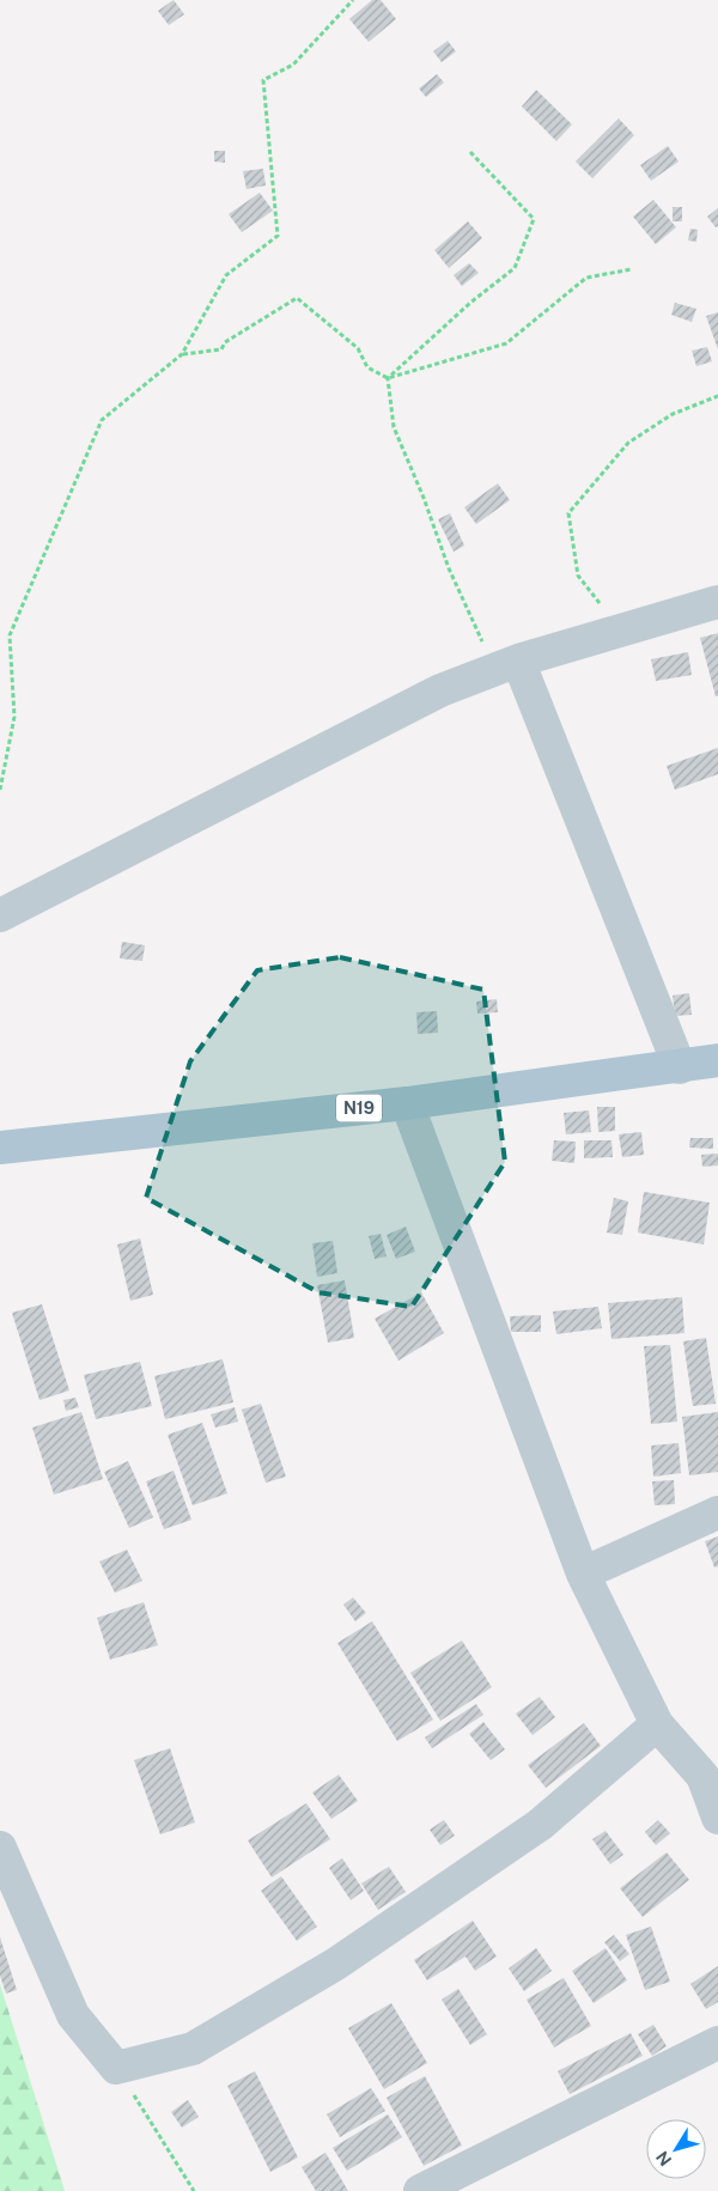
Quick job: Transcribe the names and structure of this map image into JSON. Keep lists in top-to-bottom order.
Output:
{
  "streets": {
    "main road": ["N19"]
  },
  "north": "bottom left"
}
